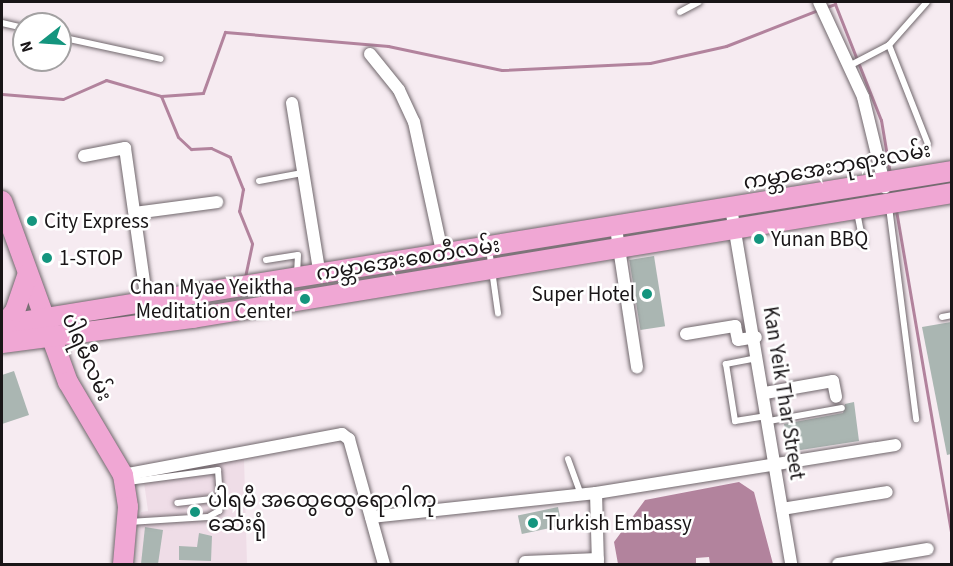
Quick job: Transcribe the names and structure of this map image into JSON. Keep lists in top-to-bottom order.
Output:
{
  "streets": {
    "main road": ["ကမ္ဘာအေးဘုရားလမ်း", "ကမ္ဘာအေးစေတီလမ်း", "ပါရမီလမ်း"],
    "street": ["Kan Yeik Thar Street"]
  },
  "crossings": [
    ["ကမ္ဘာအေးဘုရားလမ်း", "ကမ္ဘာအေးစေတီလမ်း"],
    ["ကမ္ဘာအေးဘုရားလမ်း", "Kan Yeik Thar Street"],
    ["ကမ္ဘာအေးစေတီလမ်း", "Kan Yeik Thar Street"]
  ],
  "places": [
    "City Express",
    "Yunan BBQ",
    "1-STOP",
    "Super Hotel",
    "Chan Myae Yeiktha Meditation Center",
    "ပါရမီ အထွေထွေရောဂါကု ဆေးရုံ",
    "Turkish Embassy"
  ],
  "north": "left"
}
